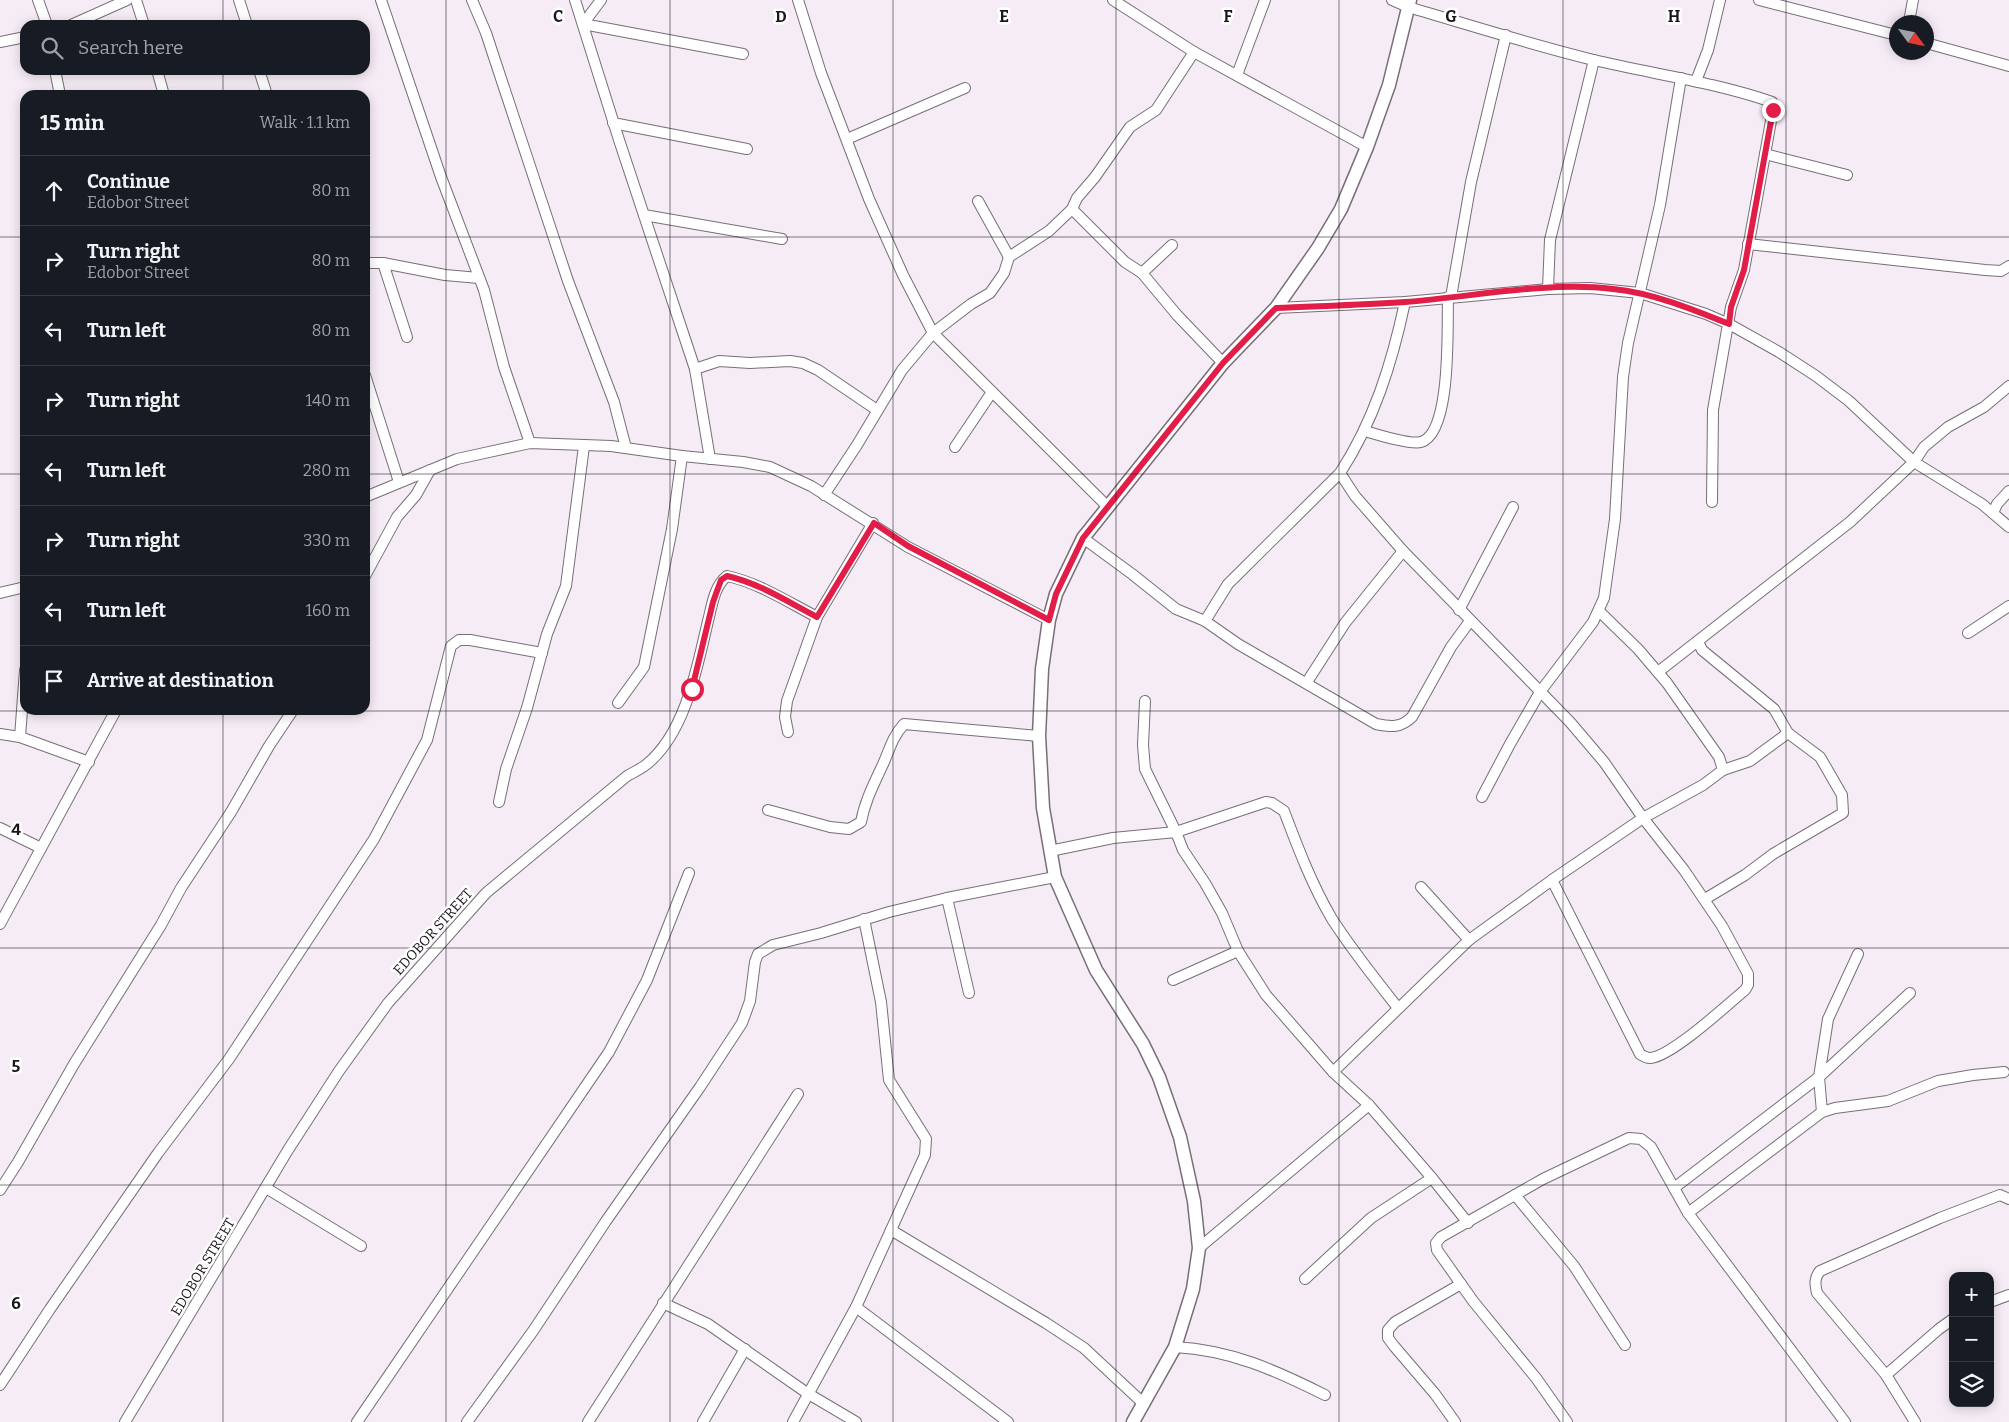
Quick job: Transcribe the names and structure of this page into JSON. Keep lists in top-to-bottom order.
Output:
{
  "streets": {
    "street": ["EDOBOR STREET"]
  },
  "north": "bottom right",
  "page": {
    "search": "Search here",
    "heading": ["15 min", "Walk · 1.1 km"],
    "list": [
      ["Continue", "Edobor Street", "80 m"],
      ["Turn right", "Edobor Street", "80 m"],
      ["Turn left", "80 m"],
      ["Turn right", "140 m"],
      ["Turn left", "280 m"],
      ["Turn right", "330 m"],
      ["Turn left", "160 m"],
      "Arrive at destination"
    ],
    "map_buttons": ["+", "−"]
  },
  "grid": {
    "columns": [
      "C",
      "D",
      "E",
      "F",
      "G",
      "H"
    ],
    "rows": ["4", "5", "6"]
  }
}
